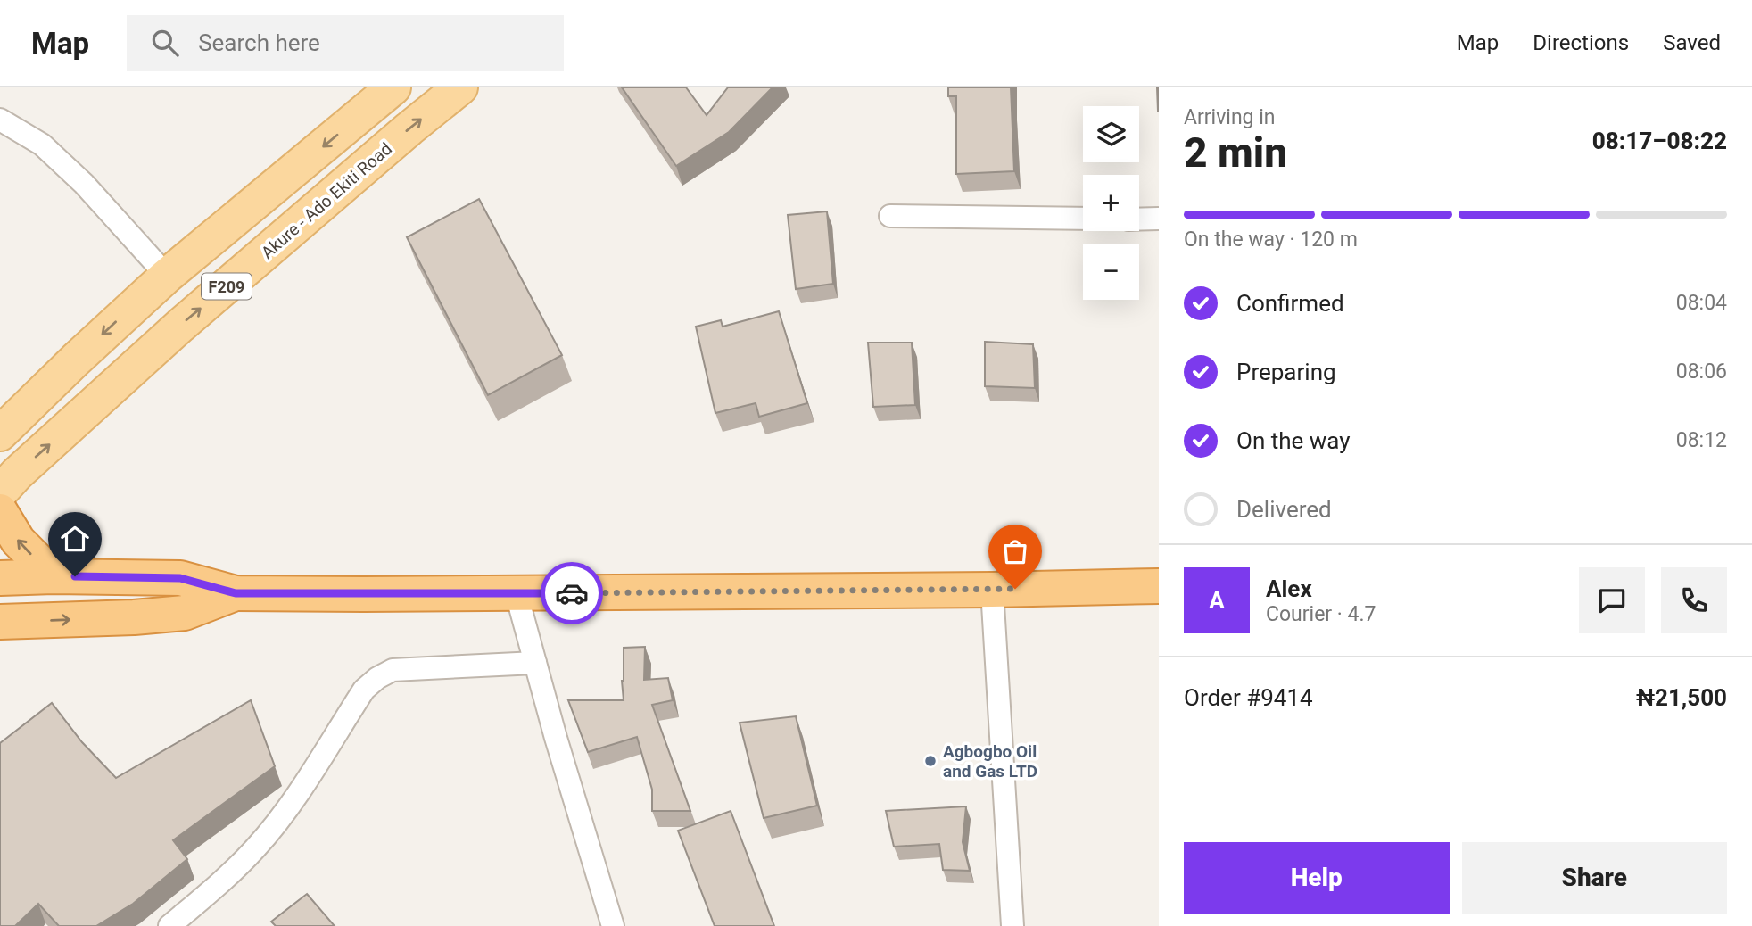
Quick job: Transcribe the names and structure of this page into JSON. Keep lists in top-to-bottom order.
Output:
{
  "streets": {
    "main road": ["Akure - Ado Ekiti Road", "F209"]
  },
  "places": ["Agbogbo Oil and Gas LTD"],
  "page": {
    "header": "Map",
    "search": "Search here",
    "nav": ["Map", "Directions", "Saved"],
    "heading": ["2 min", "Arriving in", "08:17–08:22"],
    "panel": [
      "Alex",
      "Courier · 4.7",
      "Order #9414",
      "₦21,500"
    ],
    "map_buttons": ["+", "−"],
    "bar": "On the way · 120 m",
    "list": [
      ["Confirmed", "08:04"],
      ["Preparing", "08:06"],
      ["On the way", "08:12"],
      "Delivered"
    ],
    "round": "A",
    "buttons": ["Help", "Share"]
  }
}
